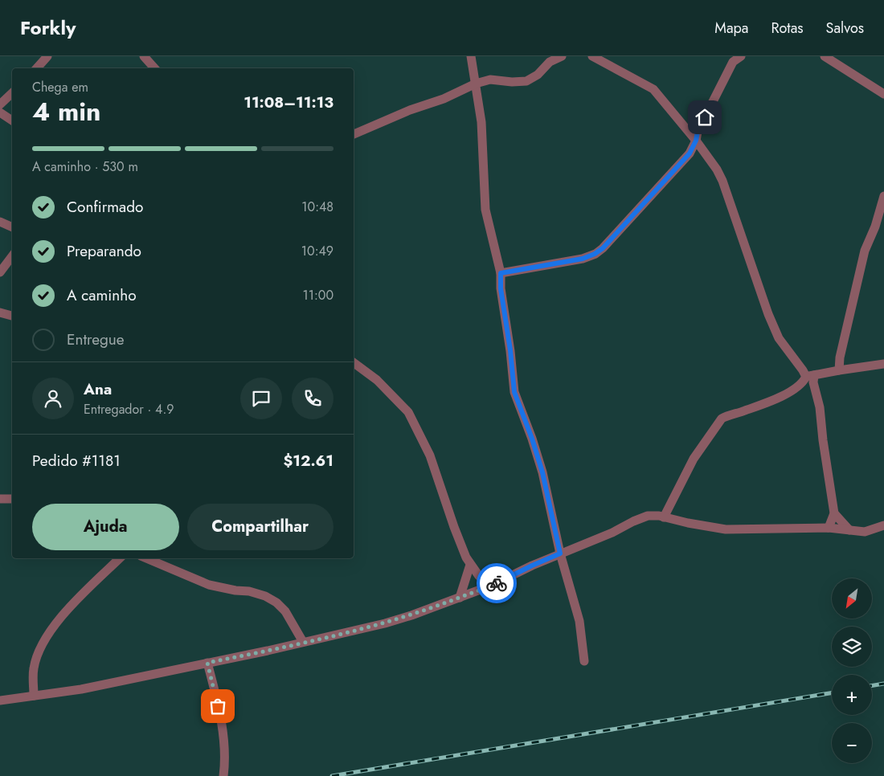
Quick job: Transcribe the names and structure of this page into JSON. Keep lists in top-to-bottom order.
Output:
{
  "north": "bottom left",
  "page": {
    "header": "Forkly",
    "nav": ["Mapa", "Rotas", "Salvos"],
    "heading": ["4 min", "Chega em", "11:08–11:13"],
    "panel": [
      "Ana",
      "Entregador · 4.9",
      "Pedido #1181",
      "$12.61"
    ],
    "bar": "A caminho · 530 m",
    "list": [
      ["Confirmado", "10:48"],
      ["Preparando", "10:49"],
      ["A caminho", "11:00"],
      "Entregue"
    ],
    "buttons": ["Ajuda", "Compartilhar"],
    "map_buttons": ["+", "−"]
  }
}
